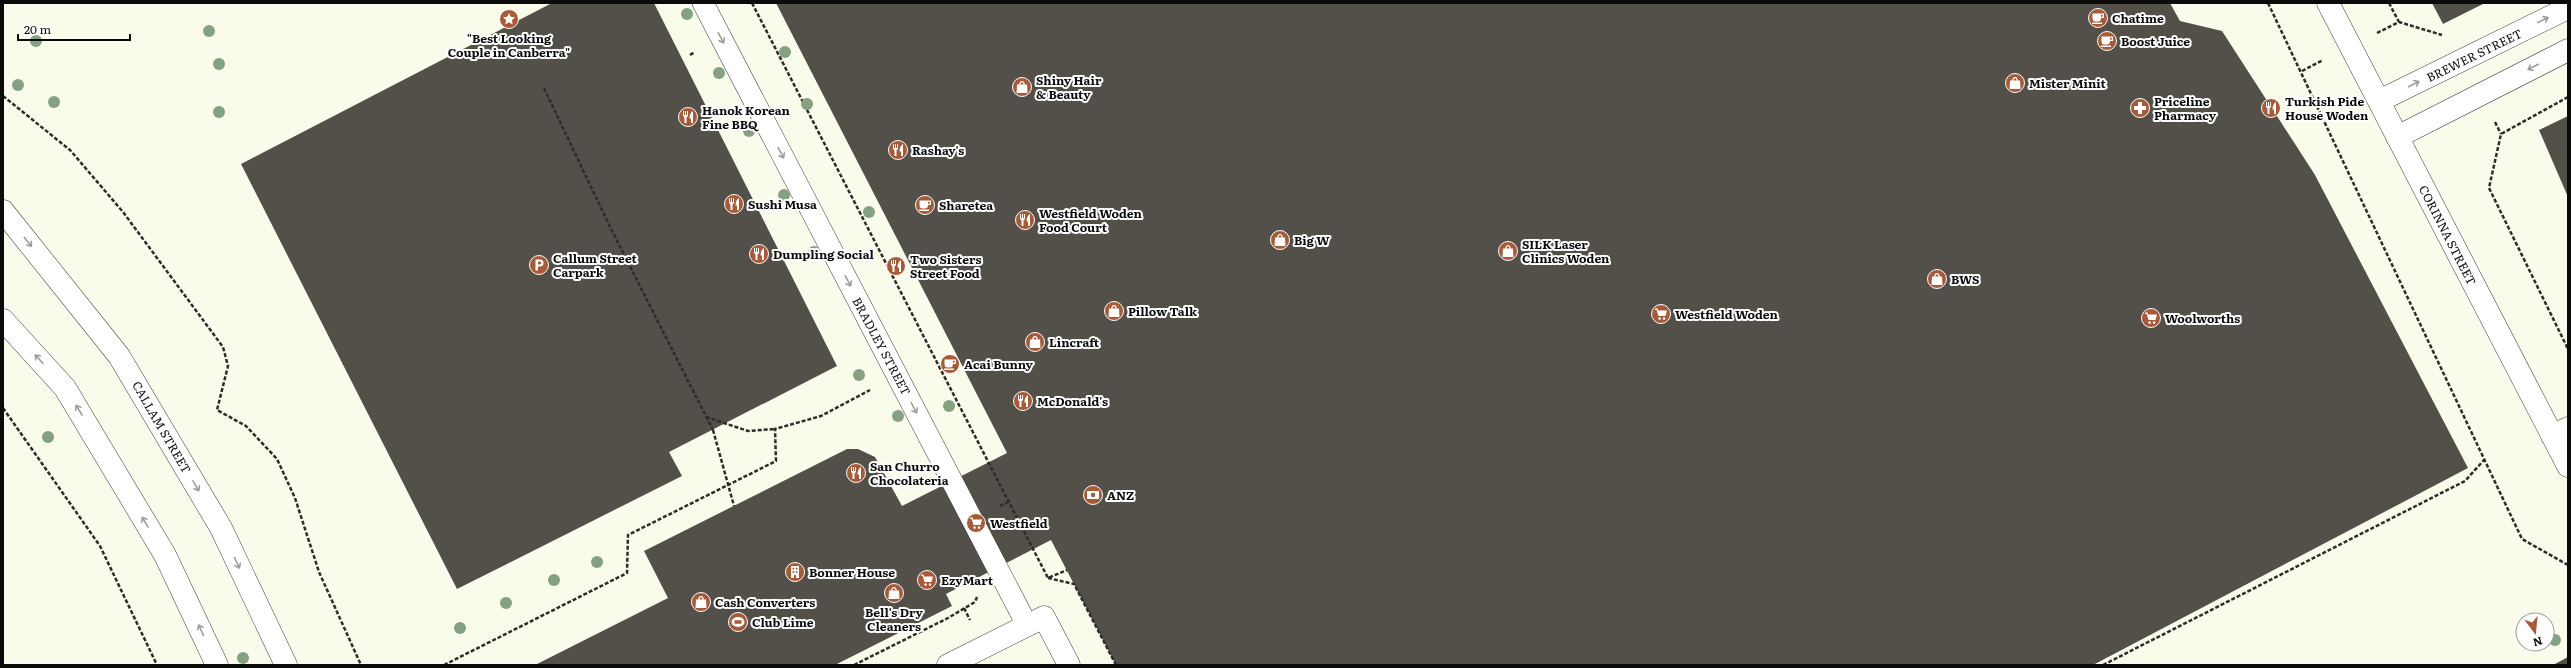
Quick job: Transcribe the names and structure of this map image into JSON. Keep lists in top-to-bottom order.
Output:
{
  "streets": {
    "street": ["BREWER STREET", "CORINNA STREET", "CALLAM STREET"],
    "lane": ["BRADLEY STREET"]
  },
  "crossings": [
    ["BREWER STREET", "CORINNA STREET"]
  ],
  "one_way": ["BRADLEY STREET"],
  "places": {
    "cafe": [
      "Chatime",
      "Boost Juice",
      "Sharetea",
      "Acai Bunny"
    ],
    "place": ["\"Best Looking Couple in Canberra\""],
    "shop": [
      "Mister Minit",
      "Shiny Hair & Beauty",
      "Big W",
      "SILK Laser Clinics Woden",
      "BWS",
      "Pillow Talk",
      "Lincraft",
      "Bell's Dry Cleaners",
      "Cash Converters"
    ],
    "pharmacy": ["Priceline Pharmacy"],
    "restaurant": [
      "Turkish Pide House Woden",
      "Hanok Korean Fine BBQ",
      "Rashay's",
      "Sushi Musa",
      "Westfield Woden Food Court",
      "Dumpling Social",
      "Two Sisters Street Food",
      "McDonald's",
      "San Churro Chocolateria"
    ],
    "parking": ["Callum Street Carpark"],
    "supermarket": [
      "Westfield Woden",
      "Woolworths",
      "Westfield",
      "EzyMart"
    ],
    "bank": ["ANZ"],
    "building": ["Bonner House"],
    "sports": ["Club Lime"]
  },
  "scale_bar": "20 m",
  "north": "bottom"
}
